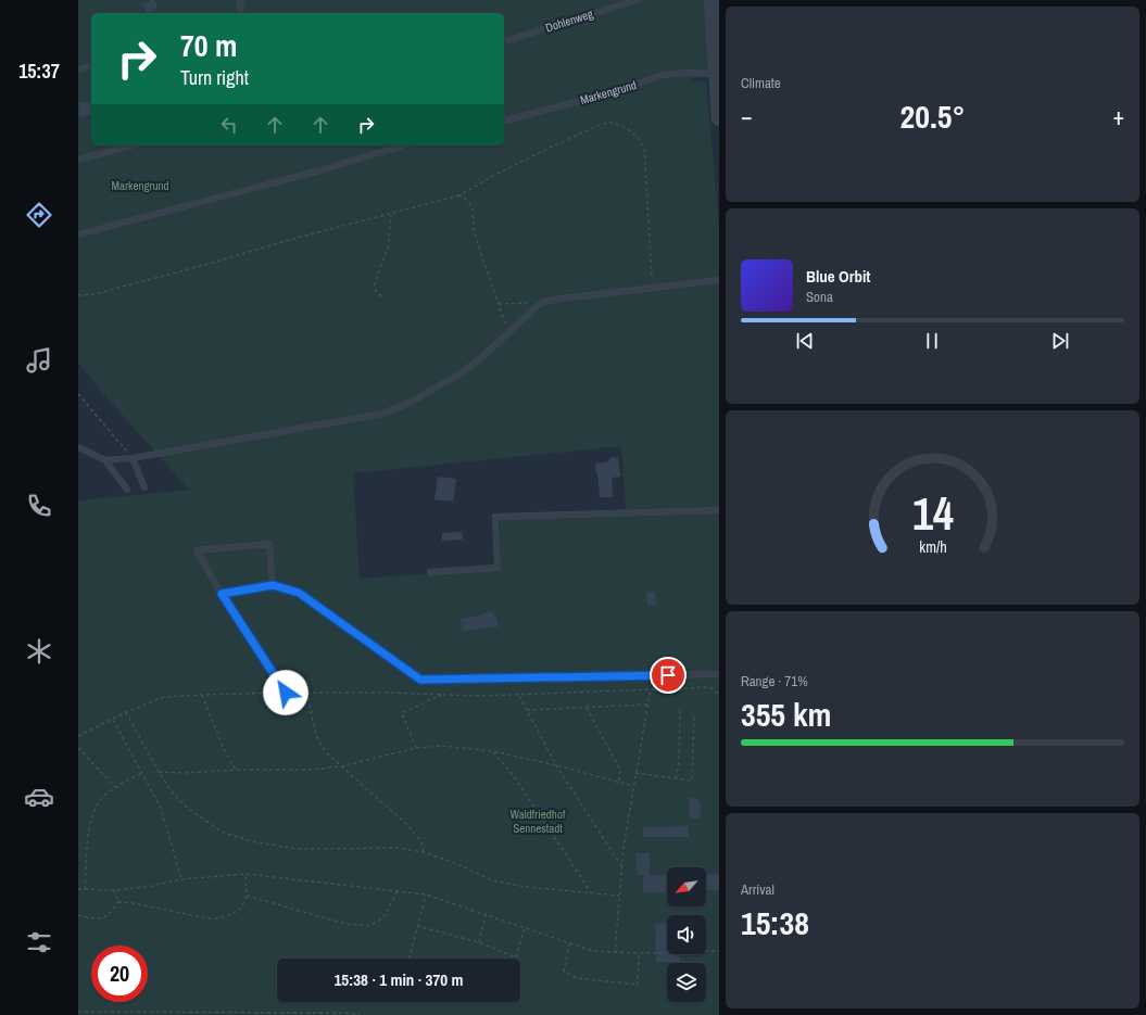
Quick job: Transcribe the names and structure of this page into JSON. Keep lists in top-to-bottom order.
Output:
{
  "streets": {
    "lane": ["Dohlenweg", "Markengrund"]
  },
  "parks": ["Markengrund", "Waldfriedhof Sennestadt"],
  "north": "bottom left",
  "page": {
    "tabs": "15:37",
    "tile": [
      "Climate",
      ["Range · 71%", "355 km"],
      ["Arrival", "15:38"]
    ],
    "turn": ["70 m", "Turn right"],
    "heat": ["−", "20.5°", "+"],
    "song": ["Blue Orbit", "Sona"],
    "limit": "20",
    "trip": "15:38 · 1 min · 370 m",
    "gauge": ["14", "km/h"]
  }
}
